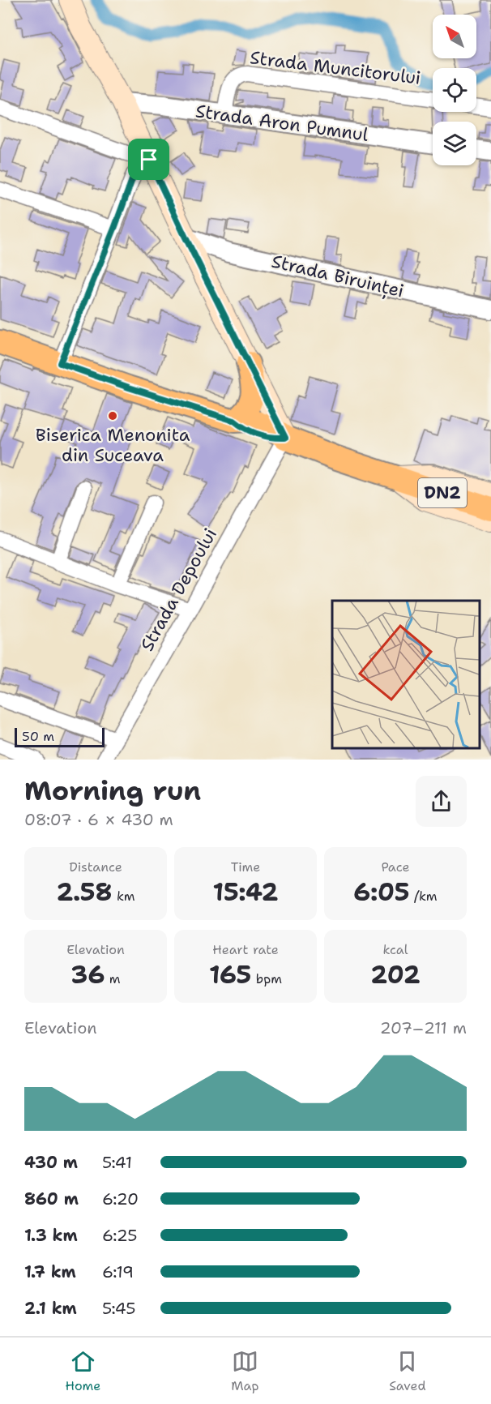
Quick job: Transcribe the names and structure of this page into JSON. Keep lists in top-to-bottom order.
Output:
{
  "streets": {
    "main road": ["DN2"],
    "street": [
      "Strada Muncitorului",
      "Strada Aron Pumnul",
      "Strada Biruinței",
      "Strada Depoului"
    ]
  },
  "crossings": [
    ["Strada Muncitorului", "Strada Aron Pumnul"],
    ["DN2", "Strada Depoului"]
  ],
  "places": ["Biserica Menonita din Suceava"],
  "scale_bar": "50 m",
  "north": "top left",
  "page": {
    "scale": "50 m",
    "heading": ["Morning run", "08:07 · 6 × 430 m"],
    "stats": [
      ["Distance", "2.58 km"],
      ["Time", "15:42"],
      ["Pace", "6:05 /km"],
      ["Elevation", "36 m"],
      ["Heart rate", "165 bpm"],
      ["kcal", "202"]
    ],
    "chart": ["Elevation", "207–211 m"],
    "list": [
      {
        "name": "430 m",
        "note": "5:41"
      },
      {
        "name": "860 m",
        "note": "6:20"
      },
      {
        "name": "1.3 km",
        "note": "6:25"
      },
      {
        "name": "1.7 km",
        "note": "6:19"
      },
      {
        "name": "2.1 km",
        "note": "5:45"
      }
    ],
    "tabs": ["Home", "Map", "Saved"]
  }
}
